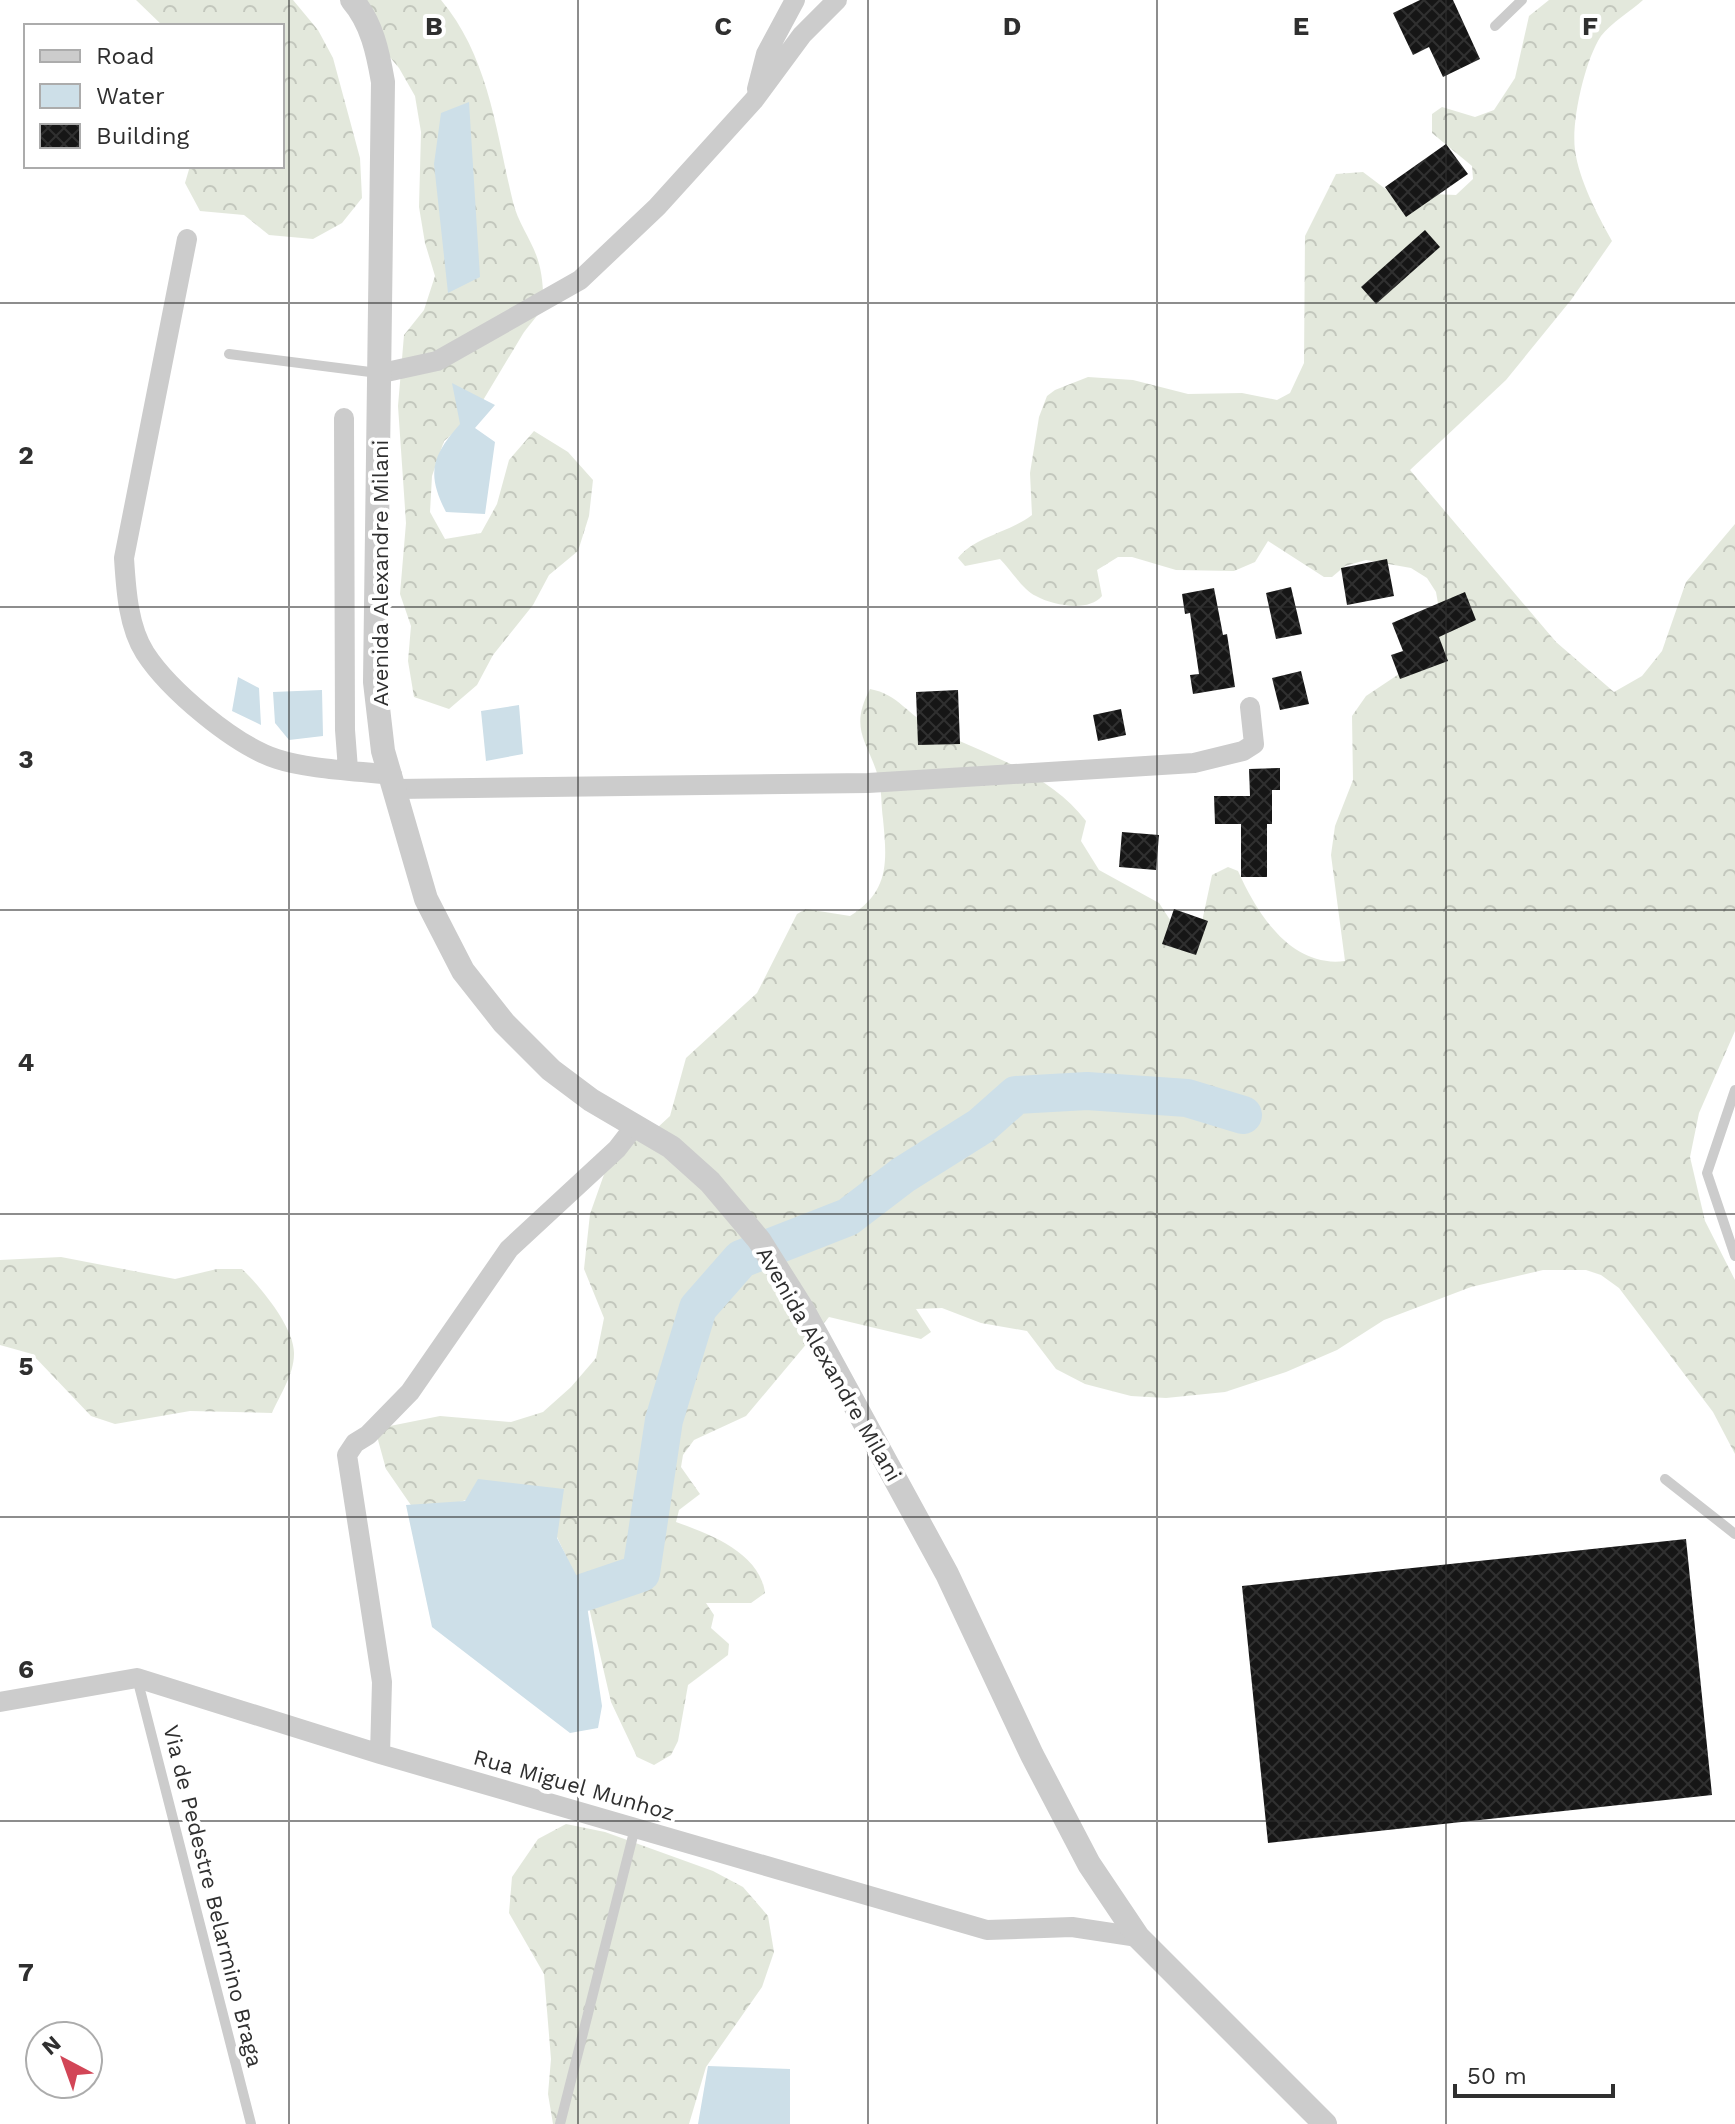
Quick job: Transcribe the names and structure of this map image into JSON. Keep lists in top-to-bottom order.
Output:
{
  "streets": {
    "street": ["Avenida Alexandre Milani", "Rua Miguel Munhoz"],
    "lane": ["Via de Pedestre Belarmino Braga"]
  },
  "crossings": [
    ["Avenida Alexandre Milani", "Rua Miguel Munhoz"],
    ["Rua Miguel Munhoz", "Via de Pedestre Belarmino Braga"]
  ],
  "legend": ["Road", "Water", "Building"],
  "scale_bar": "50 m",
  "north": "top left",
  "grid": {
    "columns": [
      "B",
      "C",
      "D",
      "E",
      "F"
    ],
    "rows": [
      "2",
      "3",
      "4",
      "5",
      "6",
      "7"
    ]
  }
}
